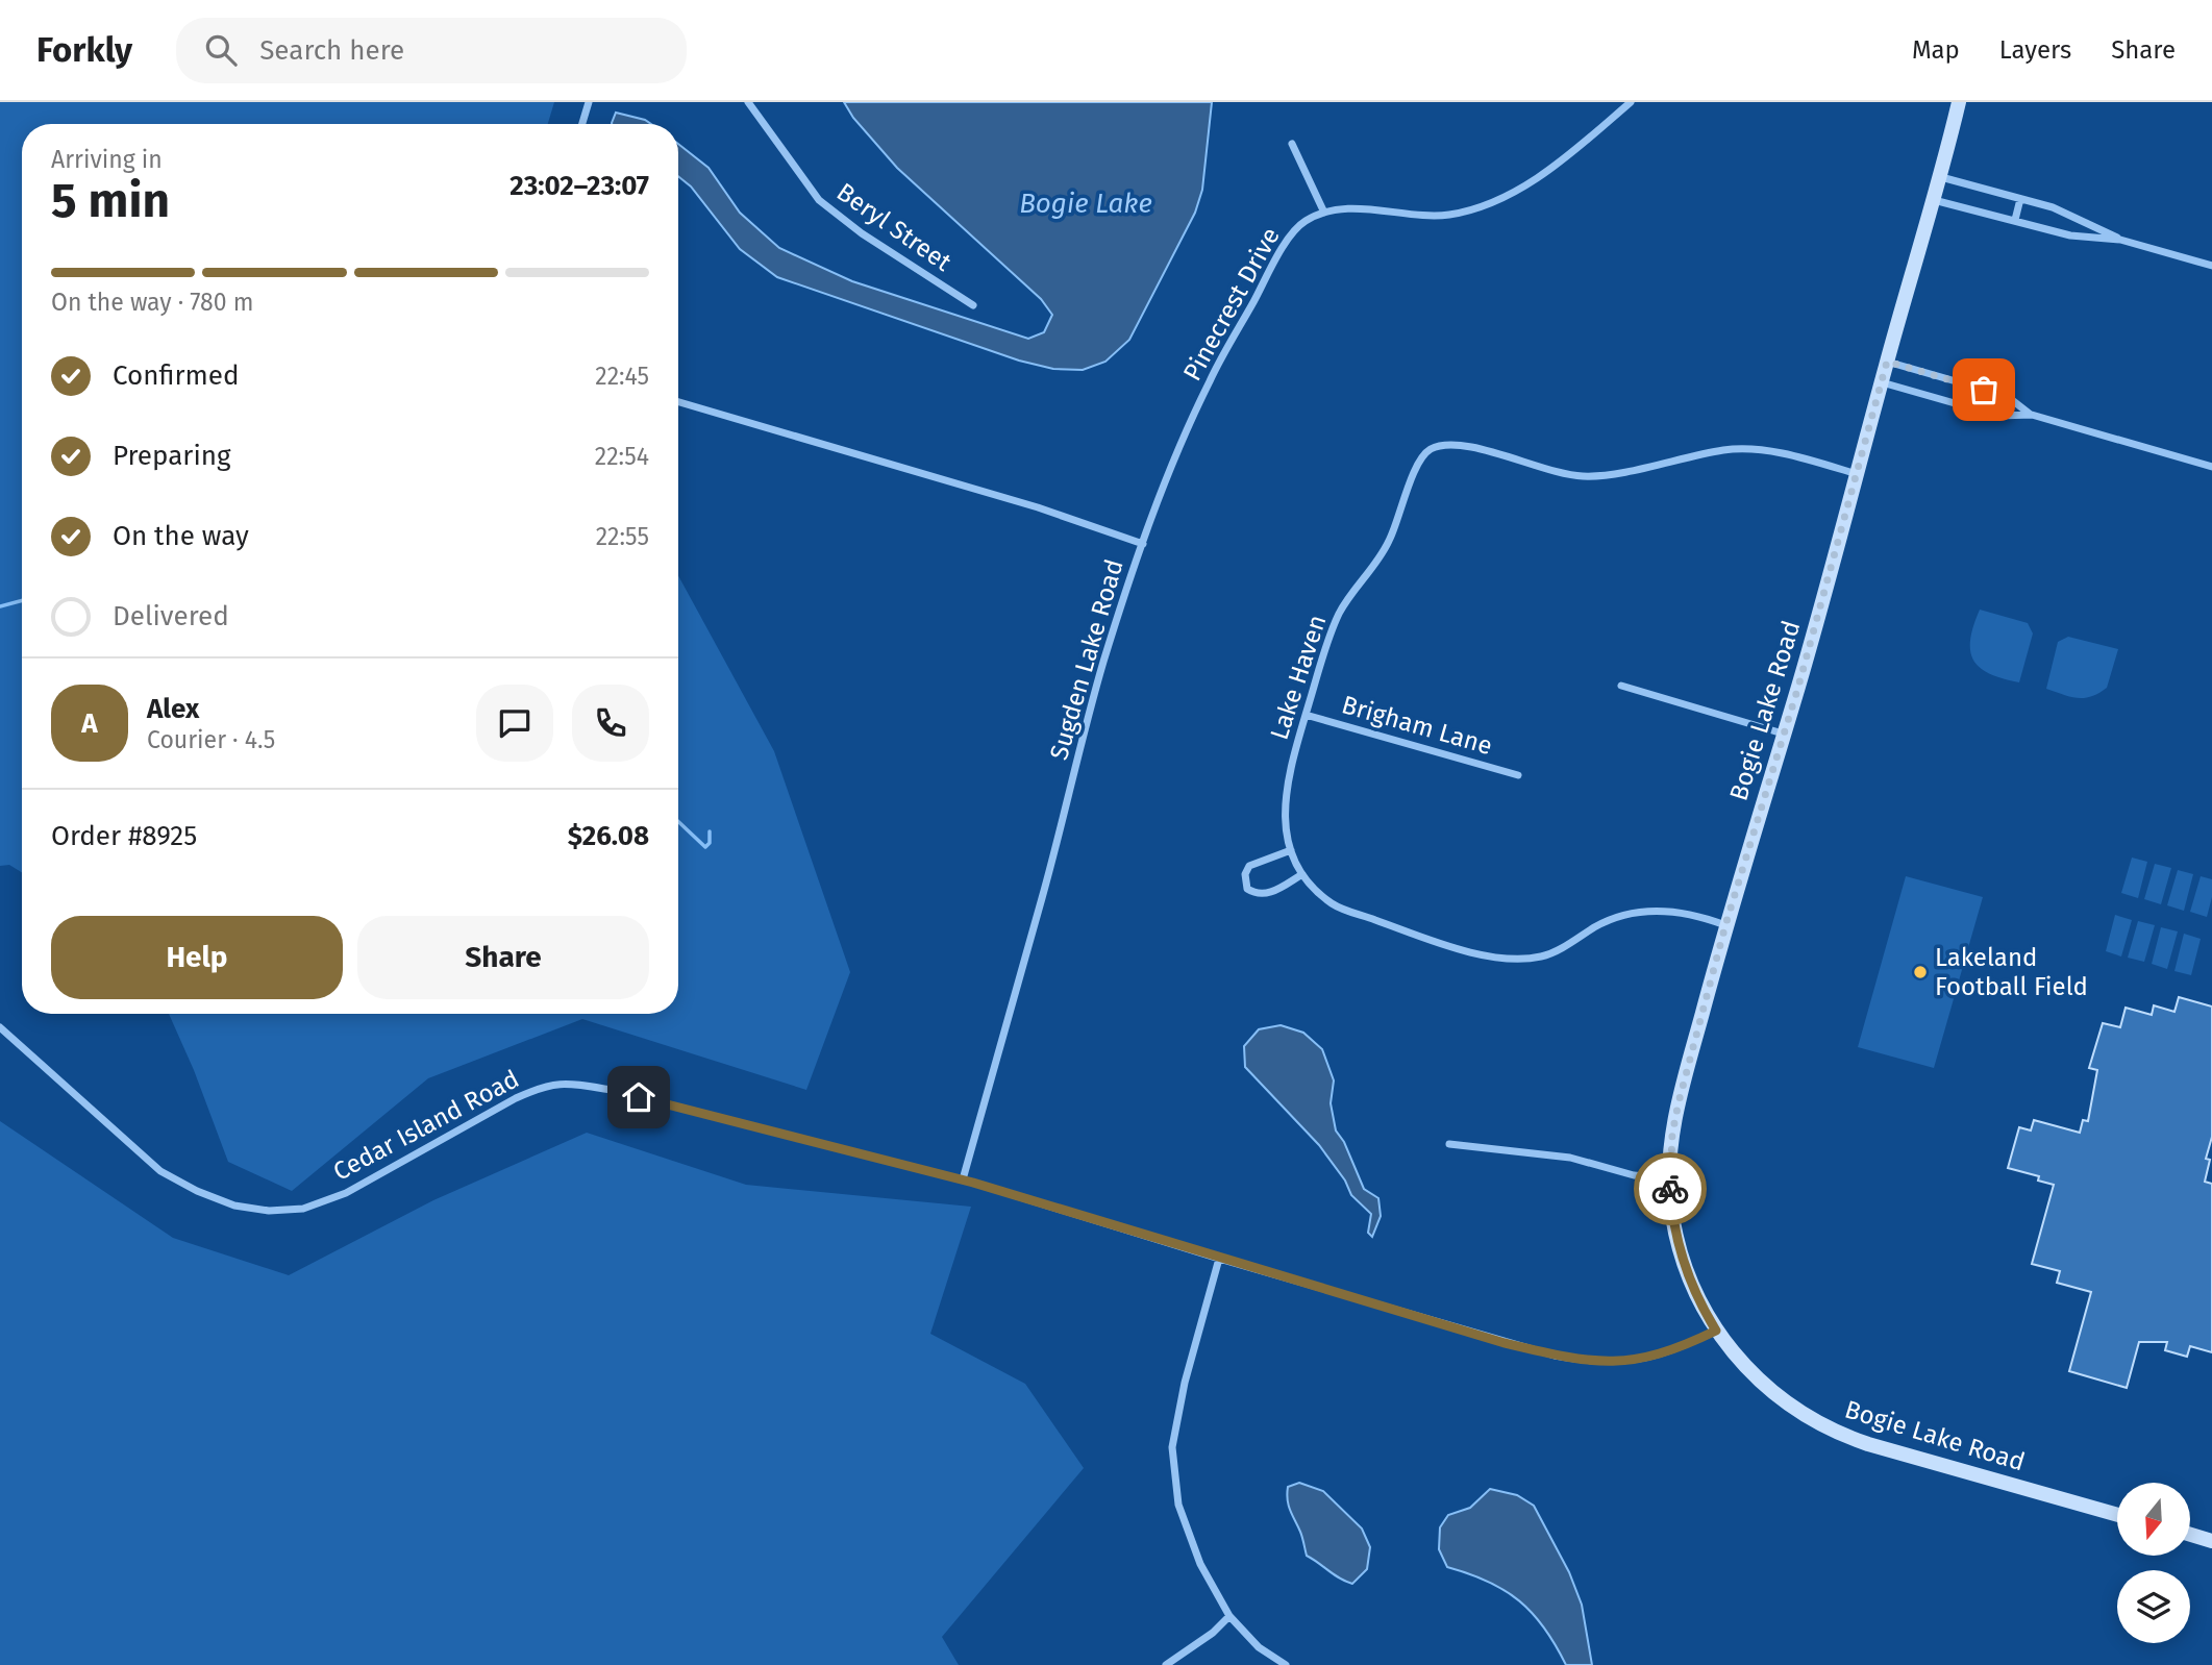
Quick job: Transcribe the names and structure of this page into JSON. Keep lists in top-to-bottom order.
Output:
{
  "streets": {
    "main road": ["Bogie Lake Road"],
    "street": [
      "Beryl Street",
      "Pinecrest Drive",
      "Sugden Lake Road",
      "Lake Haven",
      "Brigham Lane",
      "Cedar Island Road"
    ]
  },
  "crossings": [
    ["Pinecrest Drive", "Sugden Lake Road"],
    ["Sugden Lake Road", "Cedar Island Road"],
    ["Lake Haven", "Bogie Lake Road"],
    ["Lake Haven", "Brigham Lane"],
    ["Bogie Lake Road", "Cedar Island Road"]
  ],
  "water": ["Bogie Lake"],
  "places": ["Lakeland Football Field"],
  "north": "bottom",
  "page": {
    "header": "Forkly",
    "search": "Search here",
    "nav": ["Map", "Layers", "Share"],
    "heading": ["5 min", "Arriving in", "23:02–23:07"],
    "panel": [
      "Alex",
      "Courier · 4.5",
      "Order #8925",
      "$26.08"
    ],
    "bar": "On the way · 780 m",
    "list": [
      ["Confirmed", "22:45"],
      ["Preparing", "22:54"],
      ["On the way", "22:55"],
      "Delivered"
    ],
    "round": "A",
    "buttons": ["Help", "Share"]
  }
}
